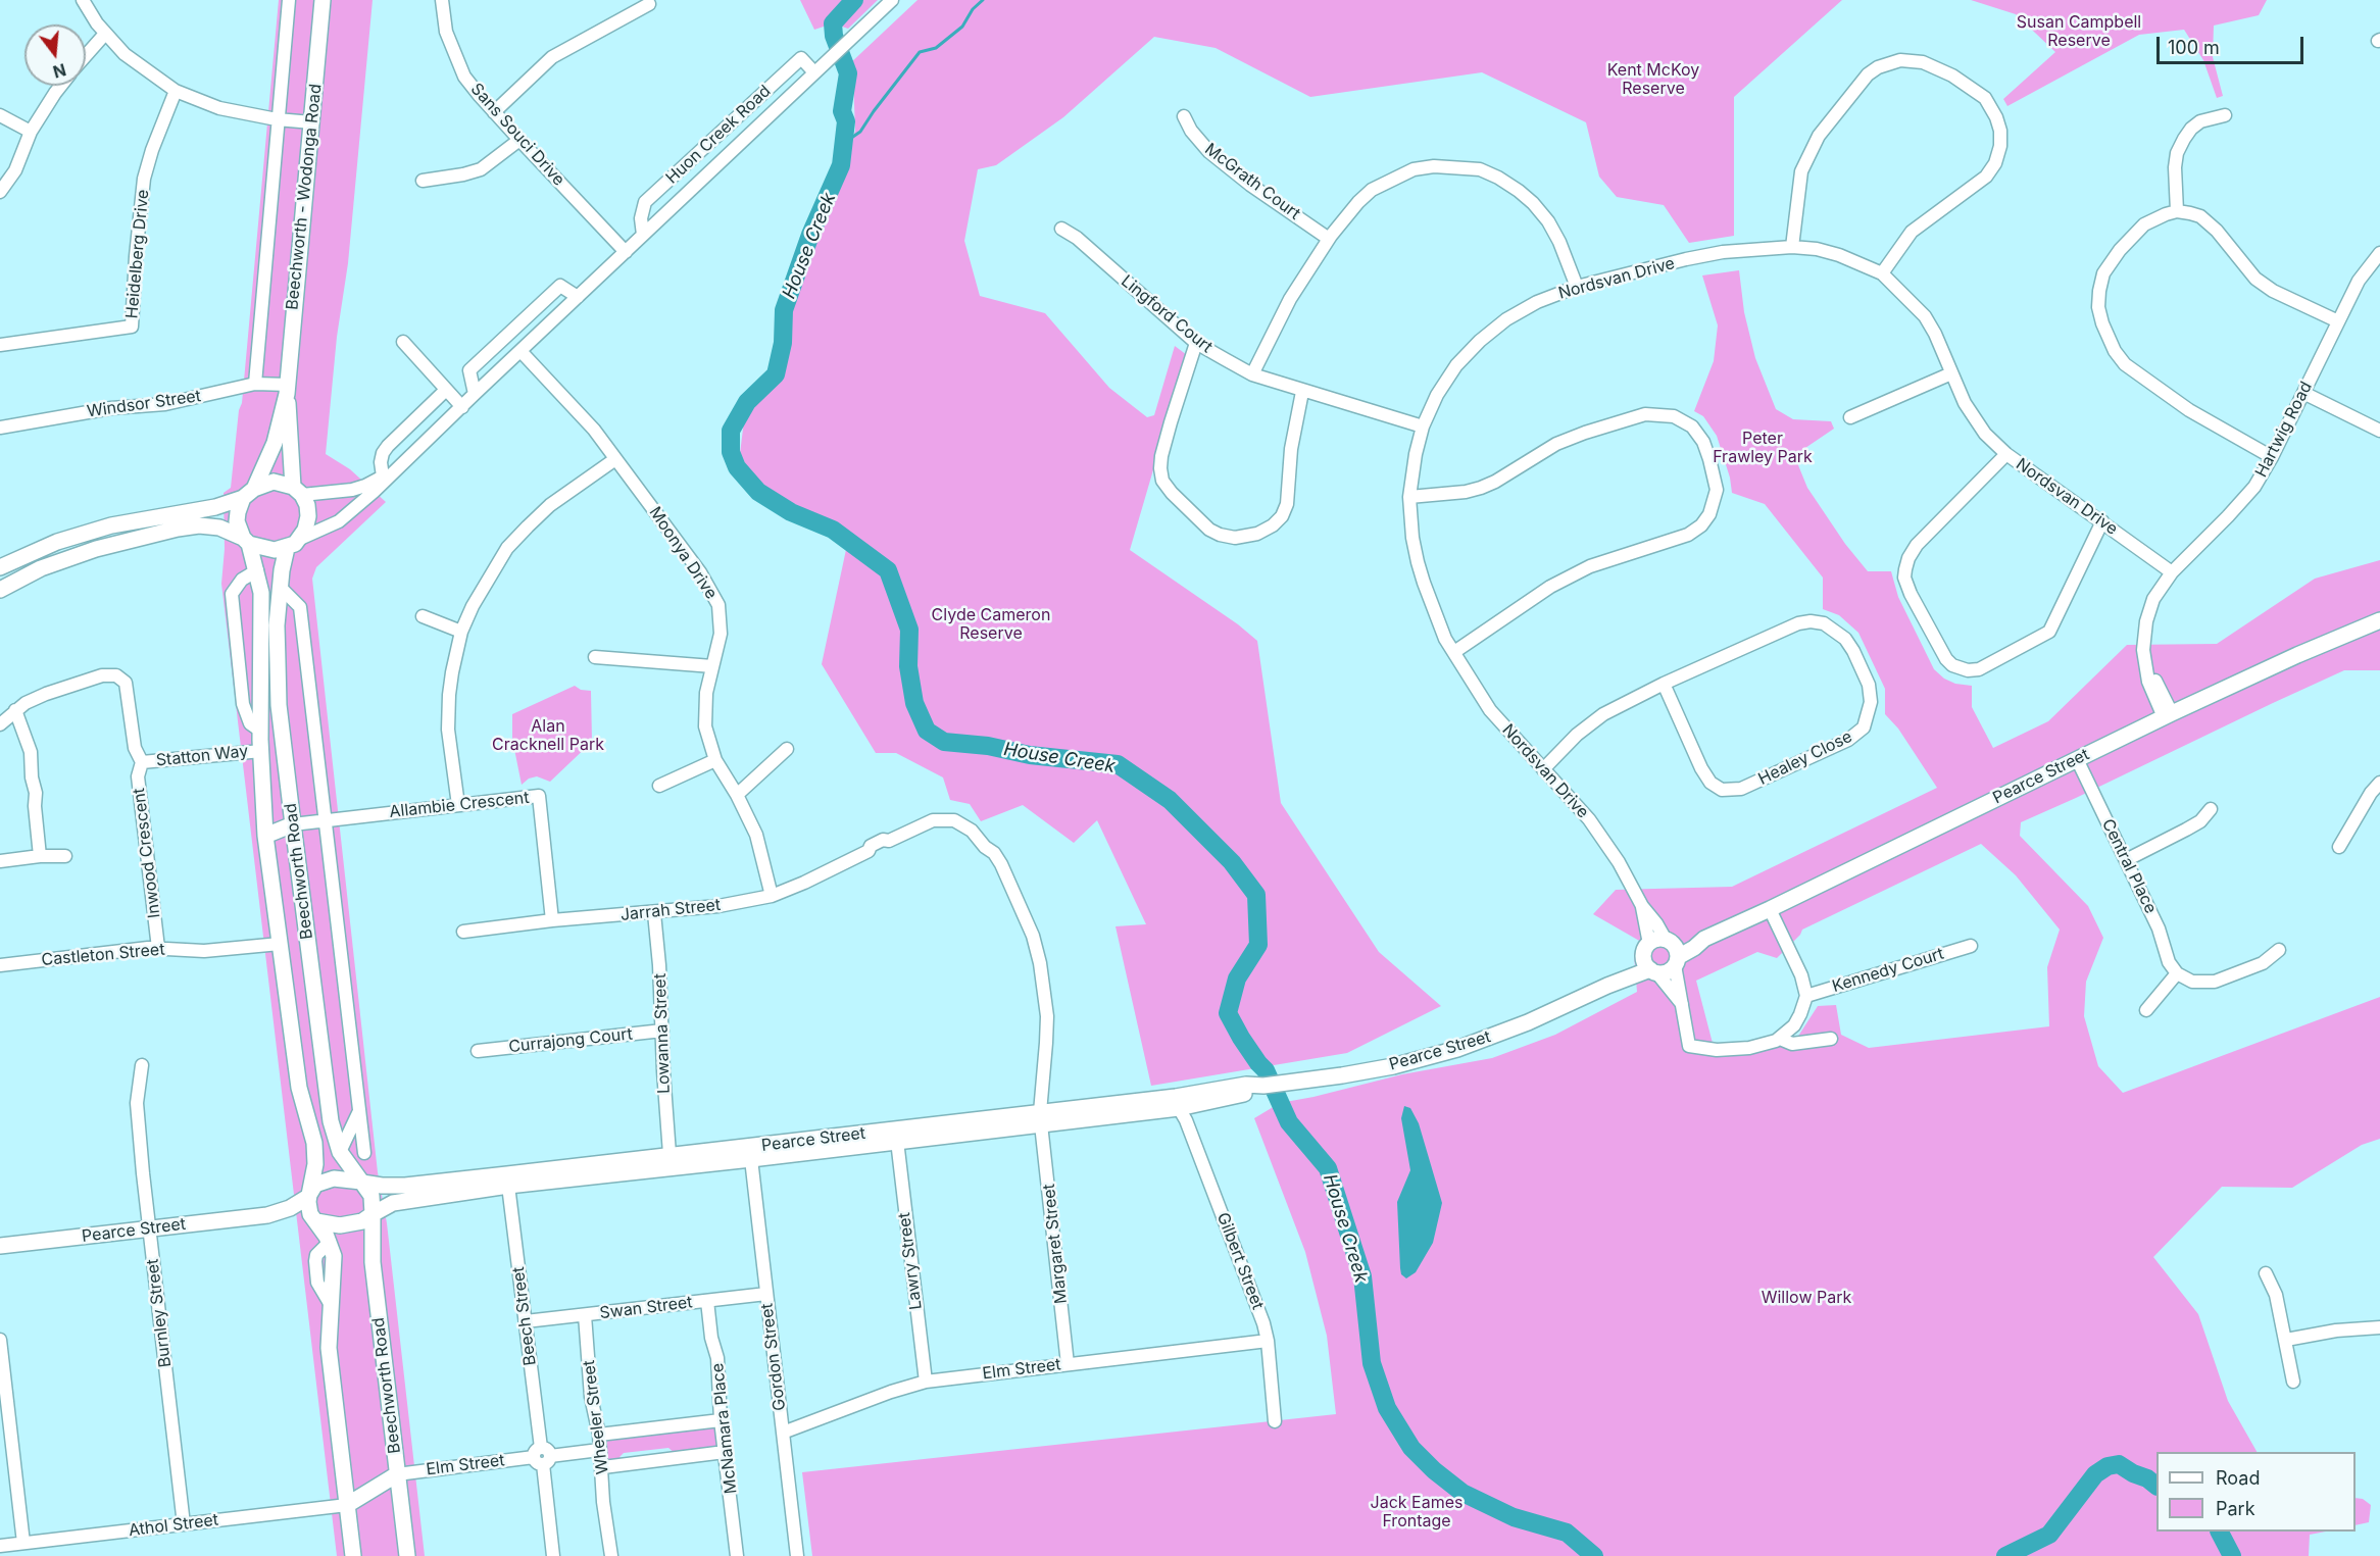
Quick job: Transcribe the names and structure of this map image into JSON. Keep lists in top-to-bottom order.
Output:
{
  "streets": {
    "main road": ["Beechworth - Wodonga Road", "Pearce Street", "Beechworth Road"],
    "street": [
      "Sans Souci Drive",
      "Huon Creek Road",
      "McGrath Court",
      "Heidelberg Drive",
      "Nordsvan Drive",
      "Lingford Court",
      "Windsor Street",
      "Hartwig Road",
      "Moonya Drive",
      "Statton Way",
      "Healey Close",
      "Allambie Crescent",
      "Inwood Crescent",
      "Central Place",
      "Jarrah Street",
      "Castleton Street",
      "Kennedy Court",
      "Lowanna Street",
      "Currajong Court",
      "Margaret Street",
      "Lawry Street",
      "Gilbert Street",
      "Swan Street",
      "Burnley Street",
      "Beech Street",
      "Gordon Street",
      "Elm Street",
      "Wheeler Street",
      "McNamara Place",
      "Athol Street"
    ]
  },
  "crossings": [
    ["Sans Souci Drive", "Huon Creek Road"],
    ["Huon Creek Road", "Beechworth - Wodonga Road"],
    ["Huon Creek Road", "Moonya Drive"],
    ["Huon Creek Road", "Beechworth Road"],
    ["Beechworth - Wodonga Road", "Windsor Street"],
    ["Beechworth - Wodonga Road", "Beechworth Road"],
    ["Nordsvan Drive", "Lingford Court"],
    ["Nordsvan Drive", "Hartwig Road"],
    ["Nordsvan Drive", "Healey Close"],
    ["Nordsvan Drive", "Pearce Street"],
    ["Hartwig Road", "Pearce Street"],
    ["Moonya Drive", "Jarrah Street"],
    ["Statton Way", "Inwood Crescent"],
    ["Statton Way", "Beechworth Road"],
    ["Pearce Street", "Central Place"],
    ["Pearce Street", "Beechworth Road"],
    ["Pearce Street", "Jarrah Street"],
    ["Pearce Street", "Kennedy Court"],
    ["Pearce Street", "Lowanna Street"],
    ["Pearce Street", "Margaret Street"],
    ["Pearce Street", "Lawry Street"],
    ["Pearce Street", "Gilbert Street"],
    ["Pearce Street", "Burnley Street"],
    ["Pearce Street", "Beech Street"],
    ["Pearce Street", "Gordon Street"],
    ["Allambie Crescent", "Beechworth Road"],
    ["Allambie Crescent", "Jarrah Street"],
    ["Inwood Crescent", "Castleton Street"],
    ["Beechworth Road", "Castleton Street"],
    ["Beechworth Road", "Elm Street"],
    ["Jarrah Street", "Lowanna Street"],
    ["Jarrah Street", "Margaret Street"],
    ["Lowanna Street", "Currajong Court"],
    ["Margaret Street", "Elm Street"],
    ["Lawry Street", "Elm Street"],
    ["Gilbert Street", "Elm Street"],
    ["Swan Street", "Beech Street"],
    ["Swan Street", "Gordon Street"],
    ["Swan Street", "Wheeler Street"],
    ["Swan Street", "McNamara Place"],
    ["Burnley Street", "Athol Street"],
    ["Beech Street", "Elm Street"],
    ["Gordon Street", "Elm Street"],
    ["Elm Street", "Wheeler Street"]
  ],
  "water": ["House Creek"],
  "parks": [
    "Susan Campbell Reserve",
    "Kent McKoy Reserve",
    "Peter Frawley Park",
    "Clyde Cameron Reserve",
    "Alan Cracknell Park",
    "Willow Park",
    "Jack Eames Frontage"
  ],
  "legend": ["Road", "Park"],
  "scale_bar": "100 m",
  "north": "bottom"
}
